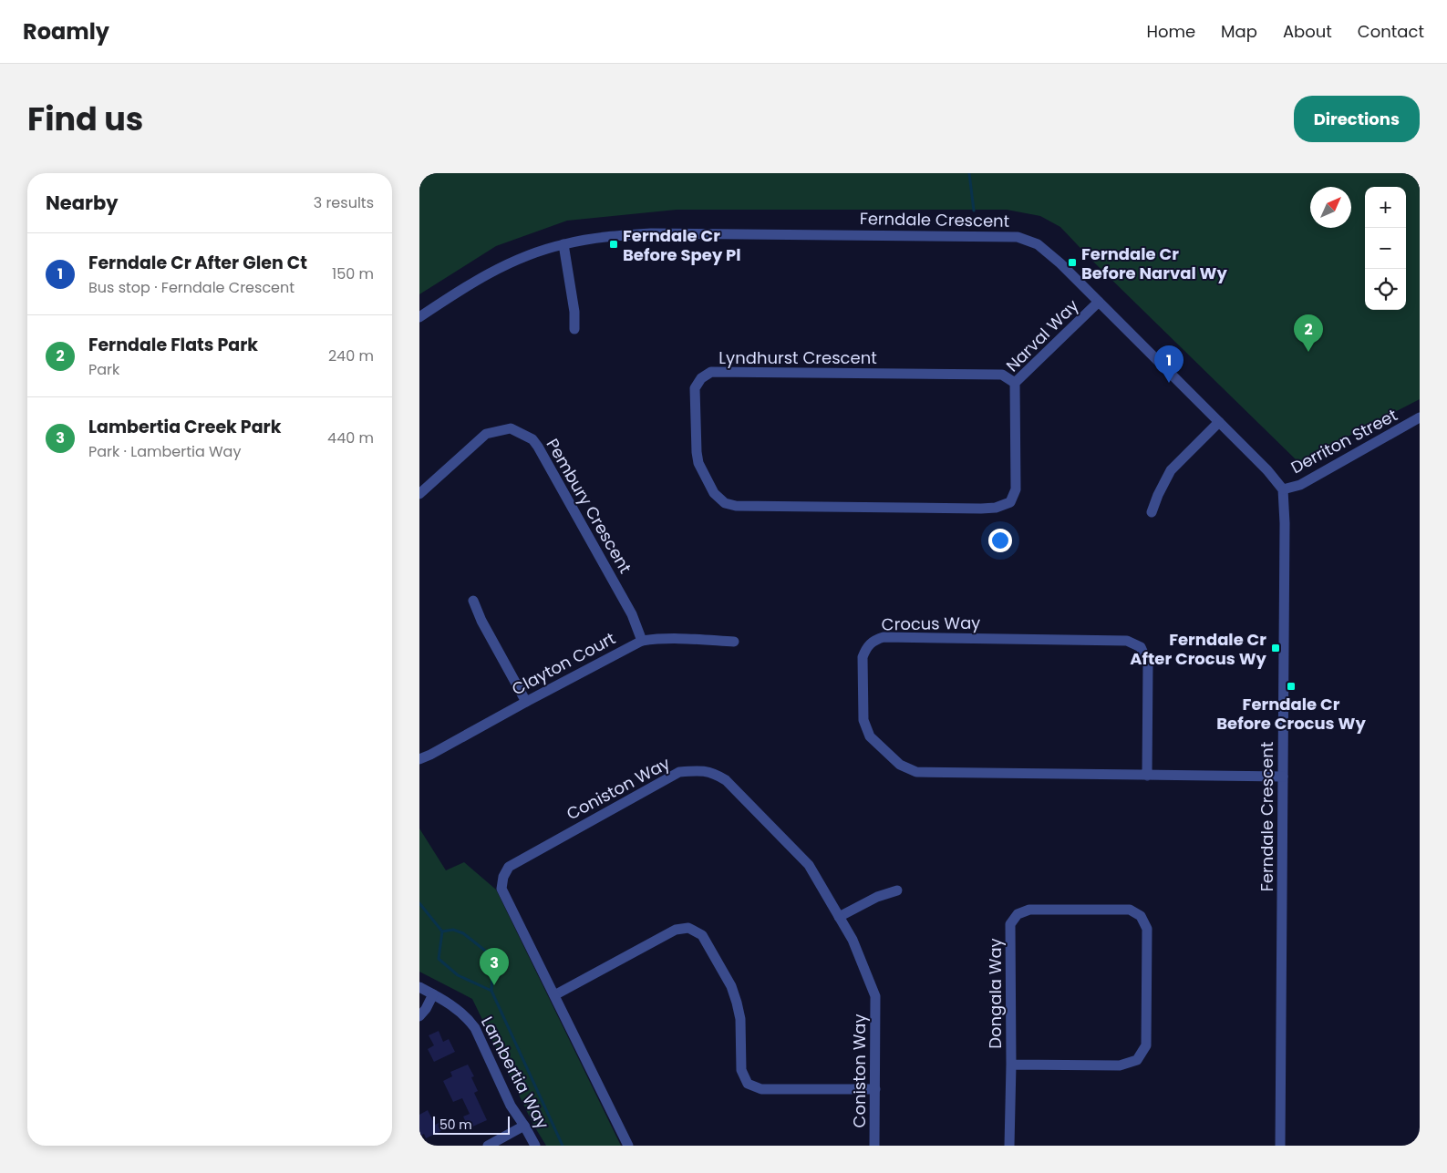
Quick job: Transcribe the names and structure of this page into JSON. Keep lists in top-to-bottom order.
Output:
{
  "streets": {
    "street": [
      "Ferndale Crescent",
      "Narval Way",
      "Lyndhurst Crescent",
      "Derriton Street",
      "Pembury Crescent",
      "Crocus Way",
      "Clayton Court",
      "Coniston Way",
      "Dongala Way",
      "Lambertia Way"
    ]
  },
  "crossings": [
    ["Ferndale Crescent", "Narval Way"],
    ["Ferndale Crescent", "Derriton Street"],
    ["Ferndale Crescent", "Crocus Way"],
    ["Narval Way", "Lyndhurst Crescent"],
    ["Pembury Crescent", "Clayton Court"]
  ],
  "places": {
    "transit": [
      "Ferndale Cr Before Spey Pl",
      "Ferndale Cr Before Narval Wy",
      "Ferndale Cr After Crocus Wy",
      "Ferndale Cr Before Crocus Wy"
    ]
  },
  "scale_bar": "50 m",
  "north": "top right",
  "page": {
    "header": "Roamly",
    "nav": [
      "Home",
      "Map",
      "About",
      "Contact"
    ],
    "title": "Find us",
    "buttons": "Directions",
    "heading": ["Nearby", "3 results"],
    "map_buttons": ["+", "−"],
    "list": [
      {
        "mark": "1",
        "name": "Ferndale Cr After Glen Ct",
        "note": "Bus stop · Ferndale Crescent",
        "value": "150 m"
      },
      {
        "mark": "2",
        "name": "Ferndale Flats Park",
        "note": "Park",
        "value": "240 m"
      },
      {
        "mark": "3",
        "name": "Lambertia Creek Park",
        "note": "Park · Lambertia Way",
        "value": "440 m"
      }
    ],
    "pins": ["2", "1", "3"],
    "scale": "50 m"
  }
}
